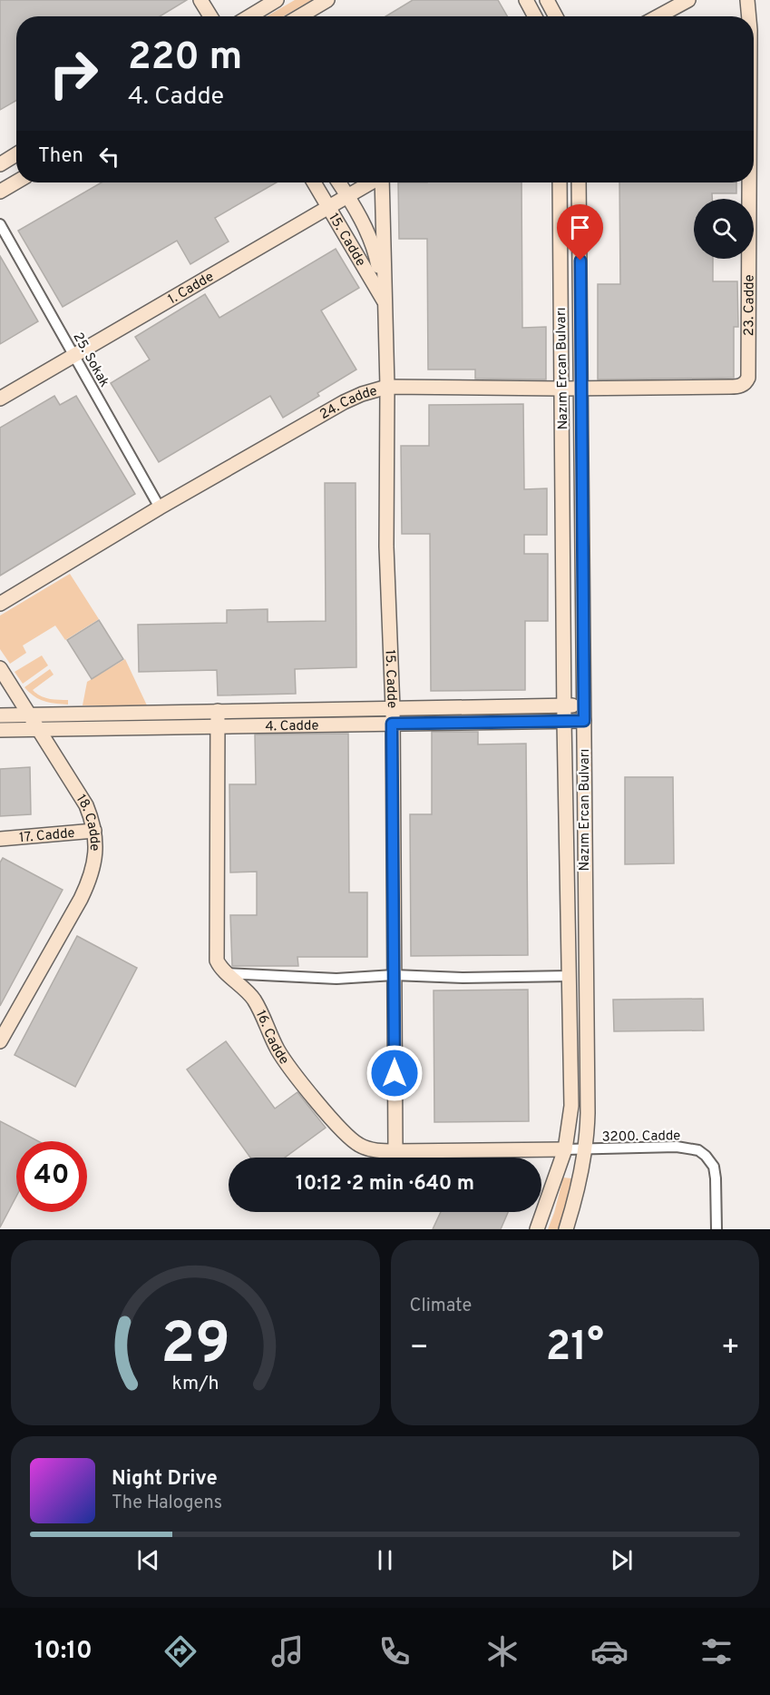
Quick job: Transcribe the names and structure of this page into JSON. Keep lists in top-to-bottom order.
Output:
{
  "streets": {
    "street": [
      "15. Cadde",
      "1. Cadde",
      "23. Cadde",
      "25. Sokak",
      "Nazım Ercan Bulvarı",
      "24. Cadde",
      "4. Cadde",
      "18. Cadde",
      "17. Cadde",
      "16. Cadde",
      "3200. Cadde"
    ]
  },
  "crossings": [
    ["15. Cadde", "1. Cadde"],
    ["15. Cadde", "24. Cadde"],
    ["15. Cadde", "4. Cadde"],
    ["15. Cadde", "16. Cadde"],
    ["1. Cadde", "25. Sokak"],
    ["23. Cadde", "24. Cadde"],
    ["25. Sokak", "24. Cadde"],
    ["Nazım Ercan Bulvarı", "24. Cadde"],
    ["Nazım Ercan Bulvarı", "4. Cadde"],
    ["Nazım Ercan Bulvarı", "16. Cadde"],
    ["Nazım Ercan Bulvarı", "3200. Cadde"],
    ["4. Cadde", "18. Cadde"],
    ["4. Cadde", "16. Cadde"],
    ["18. Cadde", "17. Cadde"],
    ["16. Cadde", "3200. Cadde"]
  ],
  "page": {
    "turn": ["220 m", "4. Cadde"],
    "then": "Then",
    "limit": "40",
    "trip": "10:12 · 2 min · 640 m",
    "tile": "Climate",
    "heat": ["−", "21°", "+"],
    "song": ["Night Drive", "The Halogens"],
    "tabs": "10:10",
    "gauge": ["29", "km/h"]
  }
}
